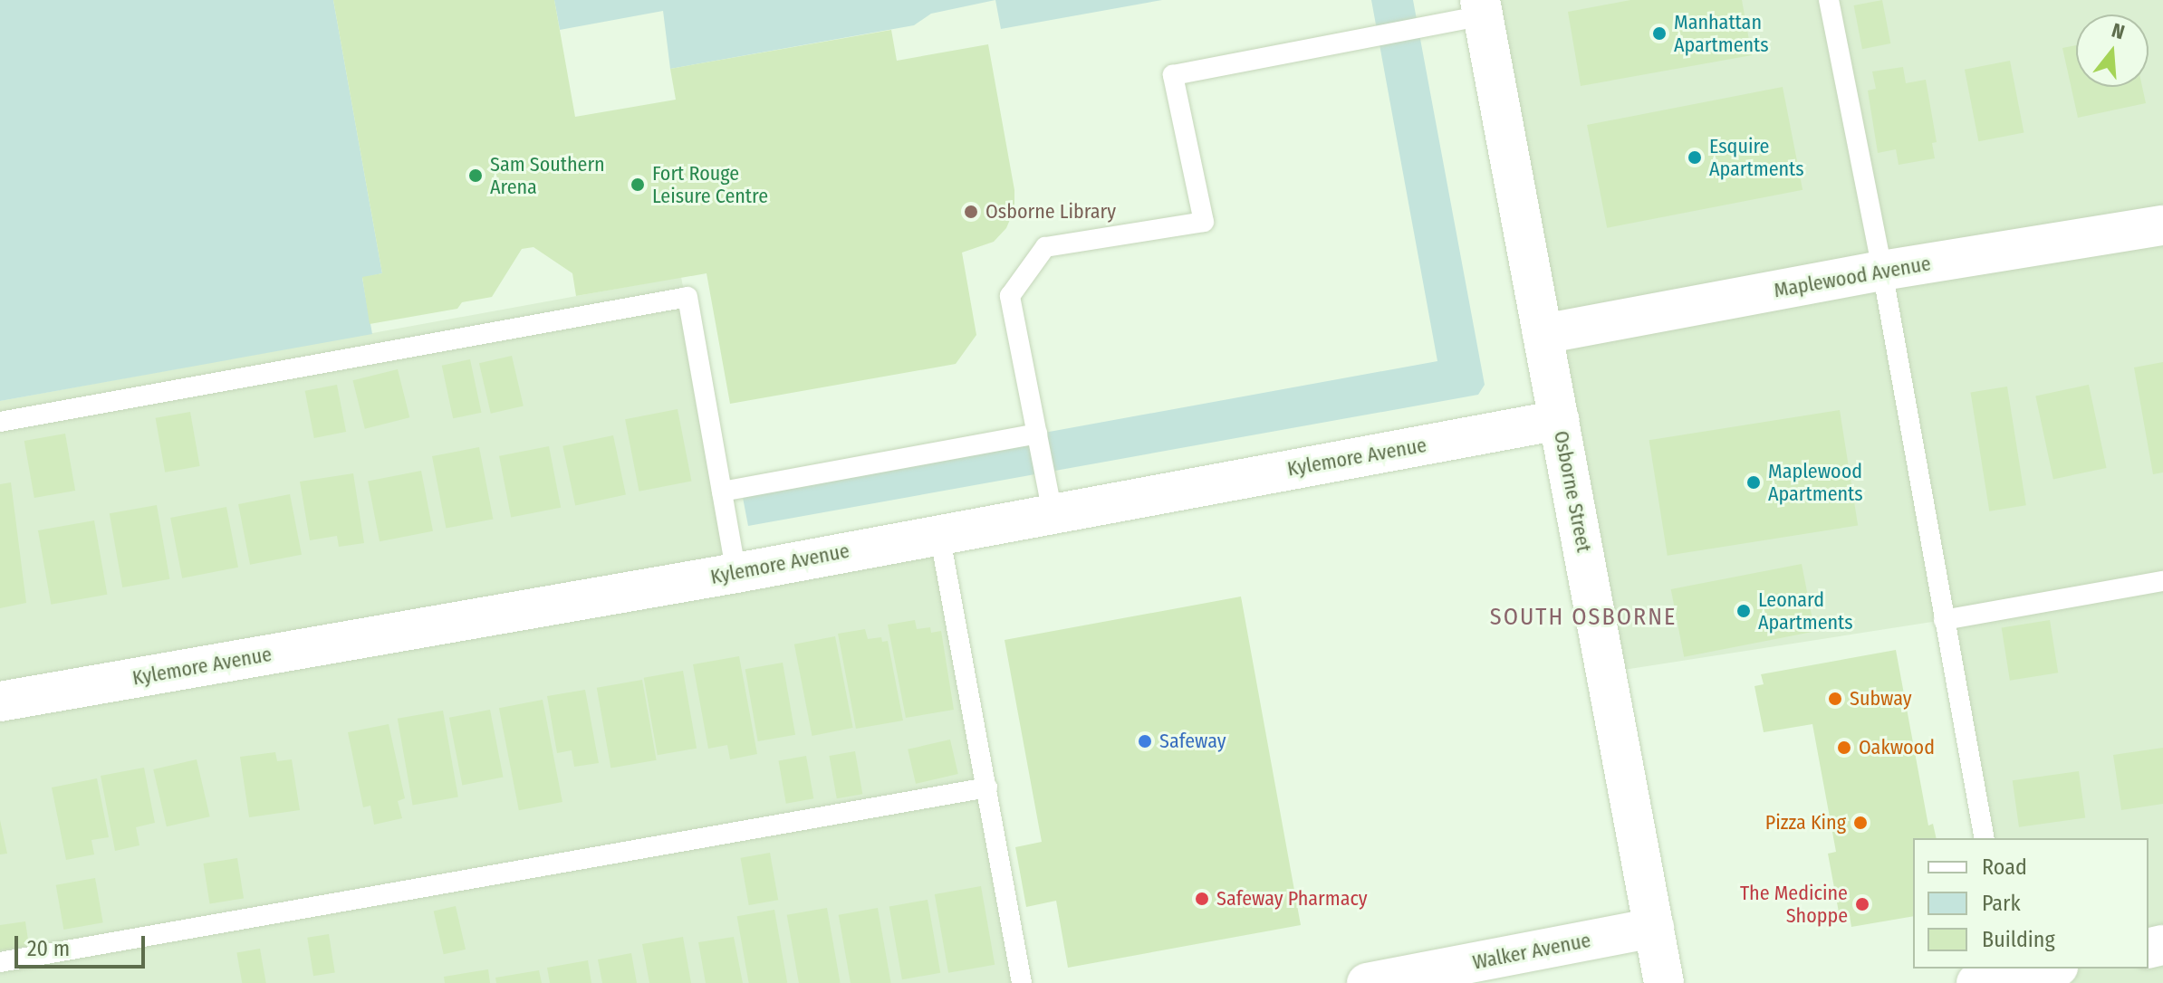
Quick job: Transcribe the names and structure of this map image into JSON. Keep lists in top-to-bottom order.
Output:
{
  "streets": {
    "street": [
      "Maplewood Avenue",
      "Kylemore Avenue",
      "Osborne Street",
      "Walker Avenue"
    ]
  },
  "crossings": [
    ["Maplewood Avenue", "Osborne Street"],
    ["Kylemore Avenue", "Osborne Street"],
    ["Osborne Street", "Walker Avenue"]
  ],
  "districts": ["SOUTH OSBORNE"],
  "places": [
    "Manhattan Apartments",
    "Esquire Apartments",
    "Sam Southern Arena",
    "Fort Rouge Leisure Centre",
    "Osborne Library",
    "Maplewood Apartments",
    "Leonard Apartments",
    "Subway",
    "Safeway",
    "Oakwood",
    "Pizza King",
    "Safeway Pharmacy",
    "The Medicine Shoppe"
  ],
  "legend": ["Road", "Park", "Building"],
  "scale_bar": "20 m",
  "north": "top"
}
